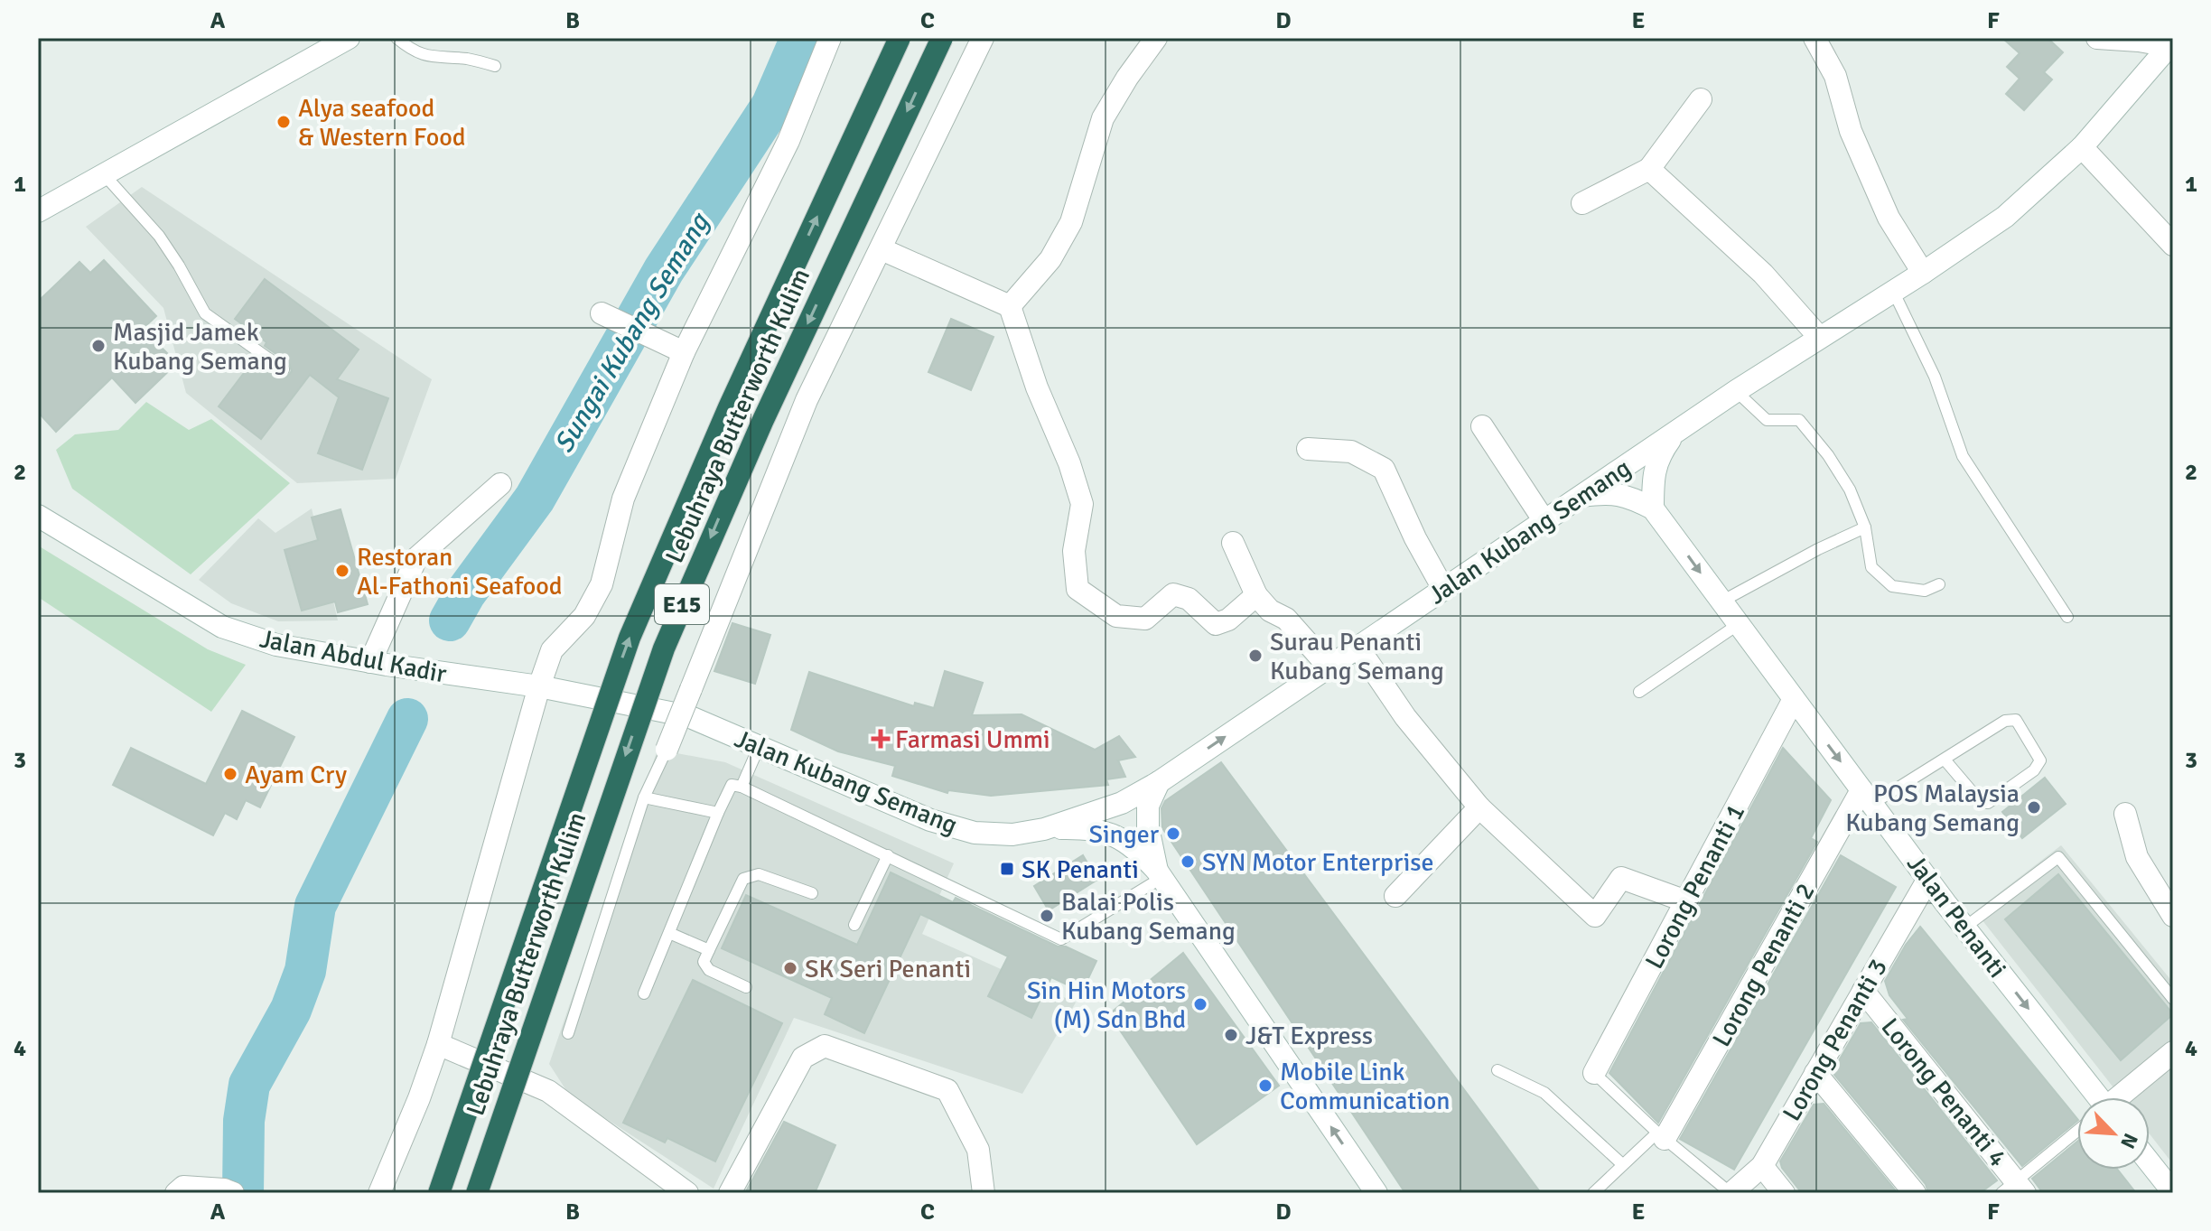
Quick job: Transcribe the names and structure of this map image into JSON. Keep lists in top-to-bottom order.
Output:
{
  "streets": {
    "highway": ["Lebuhraya Butterworth Kulim", "E15"],
    "street": [
      "Jalan Kubang Semang",
      "Jalan Abdul Kadir",
      "Lorong Penanti 1",
      "Jalan Penanti",
      "Lorong Penanti 2",
      "Lorong Penanti 3",
      "Lorong Penanti 4"
    ]
  },
  "crossings": [
    ["Jalan Kubang Semang", "Jalan Abdul Kadir"],
    ["Lorong Penanti 1", "Jalan Penanti"],
    ["Jalan Penanti", "Lorong Penanti 2"],
    ["Jalan Penanti", "Lorong Penanti 3"],
    ["Lorong Penanti 3", "Lorong Penanti 4"]
  ],
  "one_way": ["Jalan Penanti"],
  "water": ["Sungai Kubang Semang"],
  "places": {
    "other": [
      "Alya seafood & Western Food",
      "Masjid Jamek Kubang Semang",
      "Restoran Al-Fathoni Seafood",
      "Surau Penanti Kubang Semang",
      "Ayam Cry",
      "POS Malaysia Kubang Semang",
      "Singer",
      "SYN Motor Enterprise",
      "Balai Polis Kubang Semang",
      "SK Seri Penanti",
      "Sin Hin Motors (M) Sdn Bhd",
      "J&T Express",
      "Mobile Link Communication"
    ],
    "health": ["Farmasi Ummi"],
    "transit": ["SK Penanti"]
  },
  "north": "bottom right",
  "grid": {
    "columns": [
      "A",
      "B",
      "C",
      "D",
      "E",
      "F"
    ],
    "rows": [
      "1",
      "2",
      "3",
      "4"
    ]
  }
}
